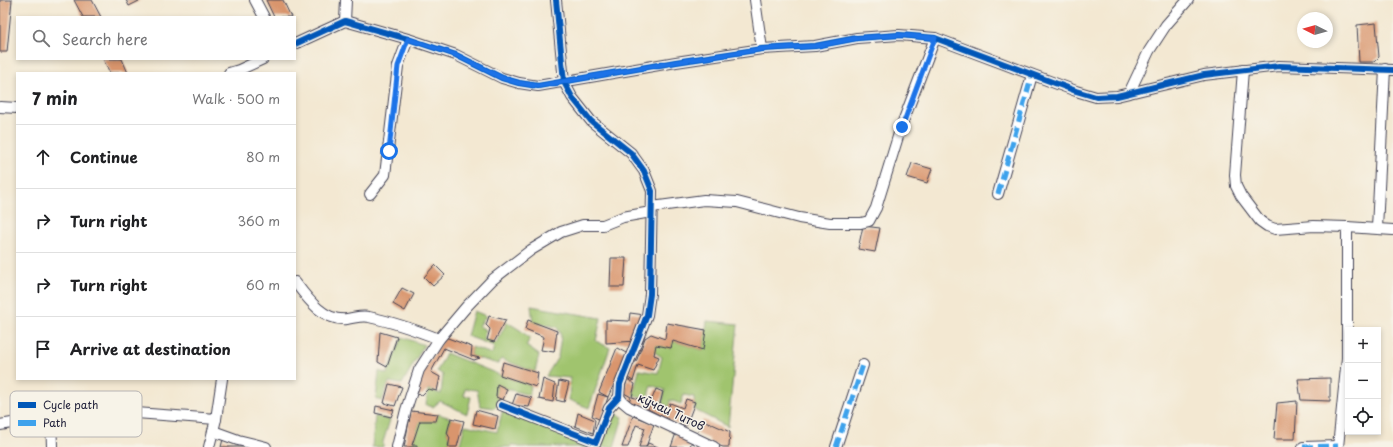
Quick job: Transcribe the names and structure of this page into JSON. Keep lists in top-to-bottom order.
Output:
{
  "streets": {
    "street": ["кӯчаи Титов"]
  },
  "legend": ["Cycle path", "Path"],
  "north": "left",
  "page": {
    "search": "Search here",
    "heading": ["7 min", "Walk · 500 m"],
    "list": [
      ["Continue", "80 m"],
      ["Turn right", "360 m"],
      ["Turn right", "60 m"],
      "Arrive at destination"
    ],
    "map_buttons": ["+", "−"]
  }
}
